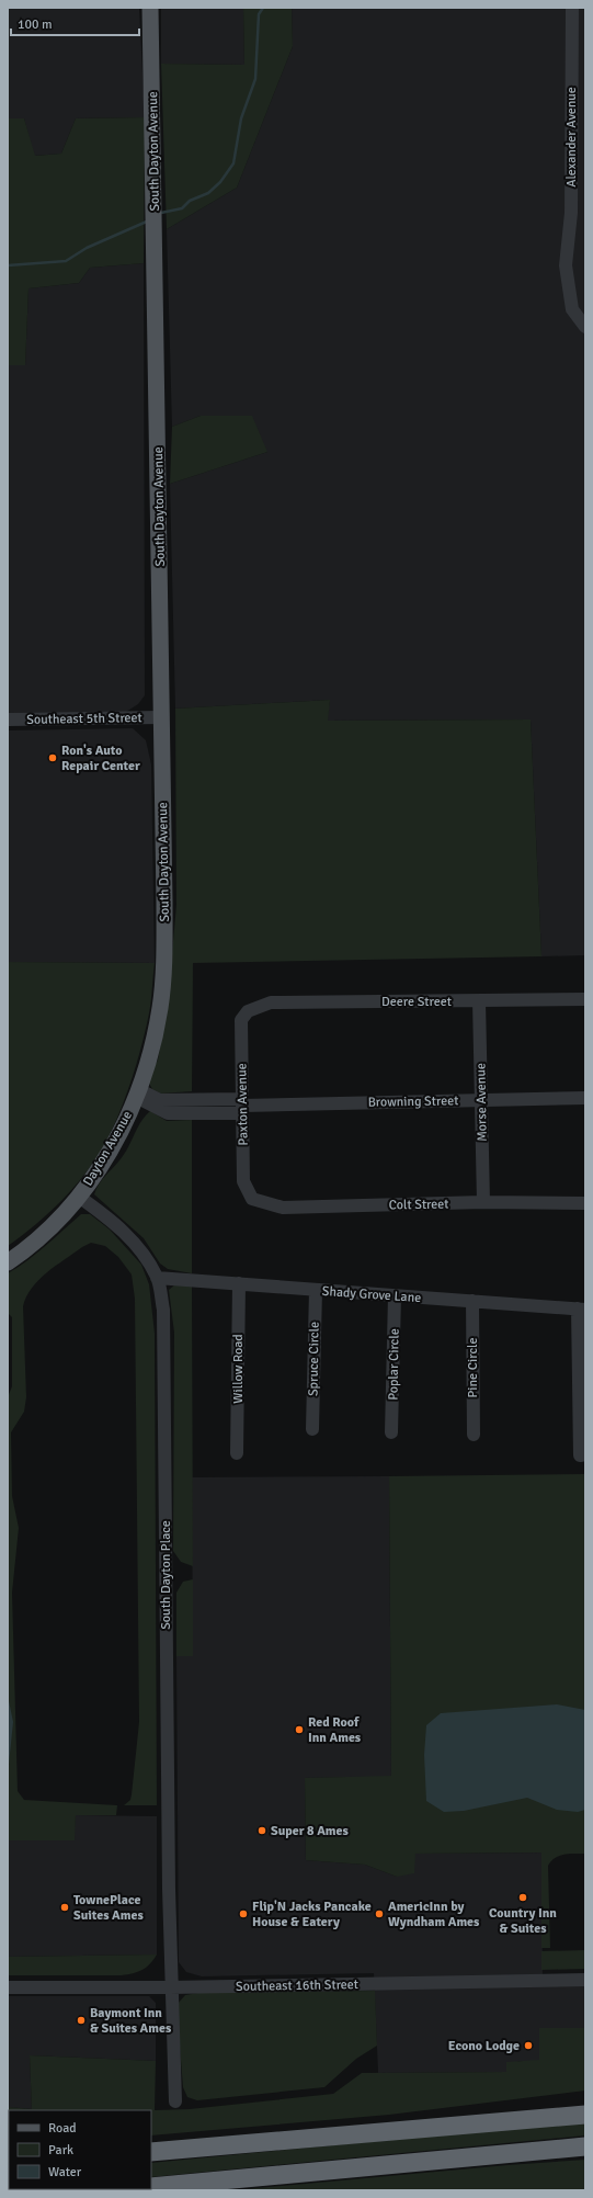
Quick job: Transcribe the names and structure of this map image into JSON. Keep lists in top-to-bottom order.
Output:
{
  "streets": {
    "main road": ["South Dayton Avenue", "Dayton Avenue"],
    "street": [
      "Alexander Avenue",
      "Southeast 5th Street",
      "Deere Street",
      "Browning Street",
      "Morse Avenue",
      "Paxton Avenue",
      "Colt Street",
      "Shady Grove Lane",
      "Spruce Circle",
      "Poplar Circle",
      "Pine Circle",
      "Willow Road",
      "South Dayton Place",
      "Southeast 16th Street"
    ]
  },
  "crossings": [
    ["South Dayton Avenue", "Southeast 5th Street"],
    ["South Dayton Avenue", "Dayton Avenue"],
    ["Deere Street", "Morse Avenue"],
    ["Deere Street", "Paxton Avenue"],
    ["Browning Street", "Morse Avenue"],
    ["Browning Street", "Paxton Avenue"],
    ["Browning Street", "Dayton Avenue"],
    ["Morse Avenue", "Colt Street"],
    ["Paxton Avenue", "Colt Street"],
    ["Dayton Avenue", "South Dayton Place"],
    ["Shady Grove Lane", "Spruce Circle"],
    ["Shady Grove Lane", "Poplar Circle"],
    ["Shady Grove Lane", "Pine Circle"],
    ["Shady Grove Lane", "Willow Road"],
    ["Shady Grove Lane", "South Dayton Place"],
    ["South Dayton Place", "Southeast 16th Street"]
  ],
  "places": [
    "Ron's Auto Repair Center",
    "Red Roof Inn Ames",
    "Super 8 Ames",
    "Country Inn & Suites",
    "TownePlace Suites Ames",
    "Flip'N Jacks Pancake House & Eatery",
    "AmericInn by Wyndham Ames",
    "Baymont Inn & Suites Ames",
    "Econo Lodge"
  ],
  "legend": ["Road", "Park", "Water"],
  "scale_bar": "100 m"
}
